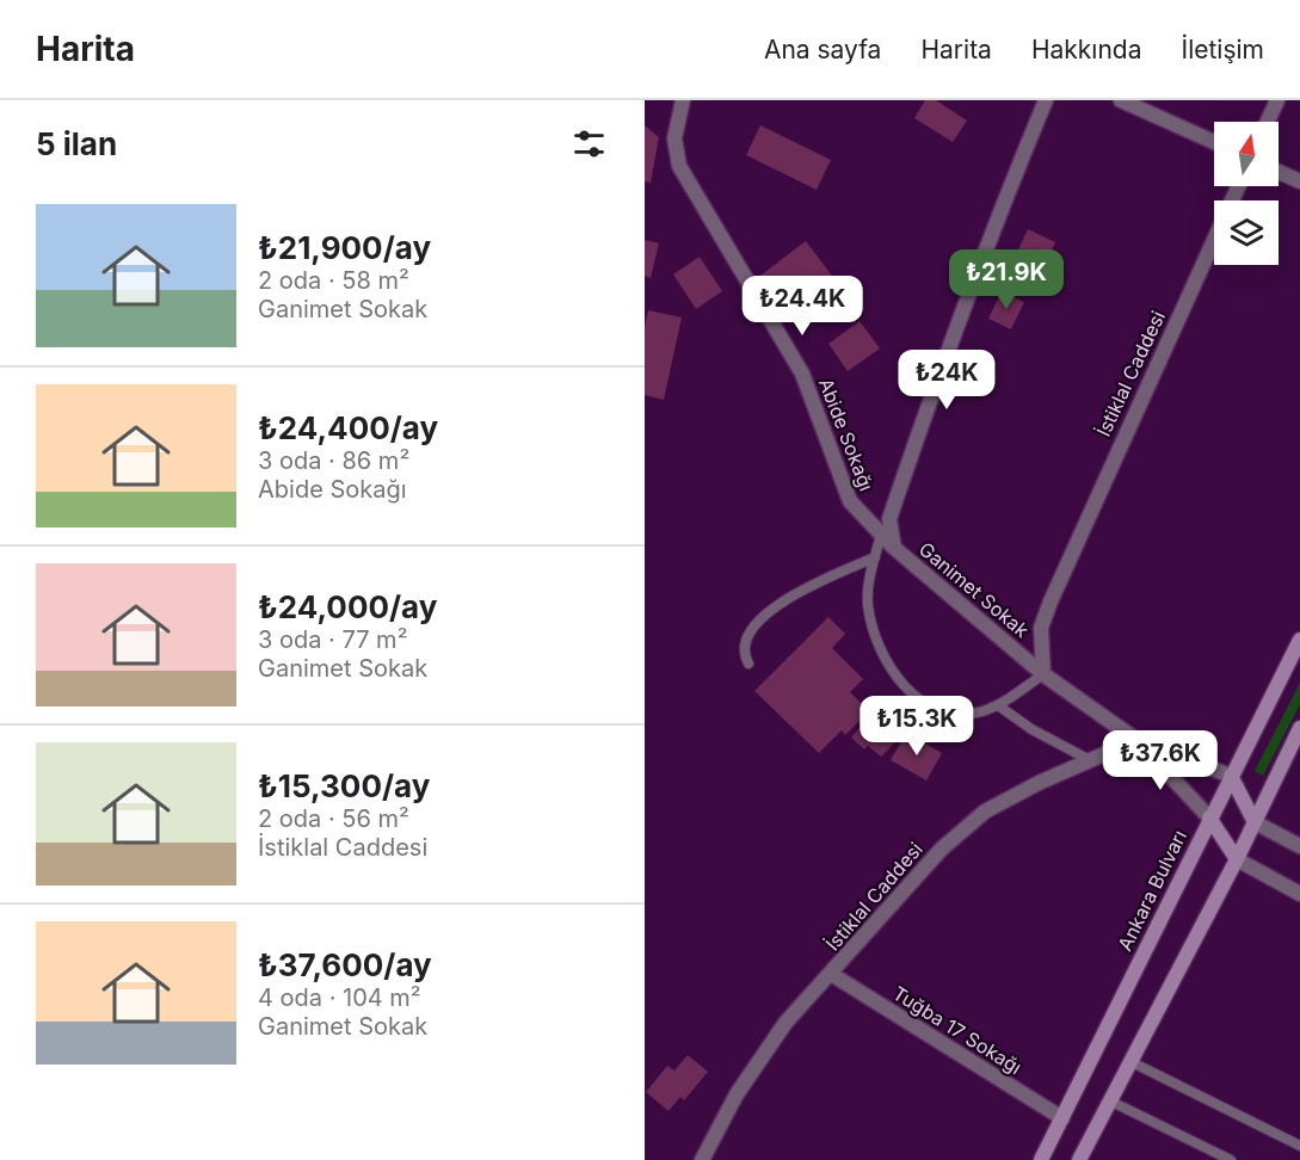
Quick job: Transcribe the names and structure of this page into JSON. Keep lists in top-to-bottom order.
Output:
{
  "streets": {
    "main road": ["Ankara Bulvarı"],
    "street": [
      "İstiklal Caddesi",
      "Abide Sokağı",
      "Ganimet Sokak",
      "Tuğba 17 Sokağı"
    ]
  },
  "crossings": [
    ["İstiklal Caddesi", "Ganimet Sokak"],
    ["İstiklal Caddesi", "Tuğba 17 Sokağı"],
    ["Abide Sokağı", "Ganimet Sokak"],
    ["Ganimet Sokak", "Ankara Bulvarı"],
    ["Ankara Bulvarı", "Tuğba 17 Sokağı"]
  ],
  "north": "top",
  "page": {
    "header": "Harita",
    "nav": [
      "Ana sayfa",
      "Harita",
      "Hakkında",
      "İletişim"
    ],
    "heading": "5 ilan",
    "list": [
      {
        "name": "₺21,900/ay",
        "note": "2 oda · 58 m² · Ganimet Sokak"
      },
      {
        "name": "₺24,400/ay",
        "note": "3 oda · 86 m² · Abide Sokağı"
      },
      {
        "name": "₺24,000/ay",
        "note": "3 oda · 77 m² · Ganimet Sokak"
      },
      {
        "name": "₺15,300/ay",
        "note": "2 oda · 56 m² · İstiklal Caddesi"
      },
      {
        "name": "₺37,600/ay",
        "note": "4 oda · 104 m² · Ganimet Sokak"
      }
    ],
    "price": [
      "₺21.9K",
      "₺24.4K",
      "₺24K",
      "₺15.3K",
      "₺37.6K"
    ]
  }
}
